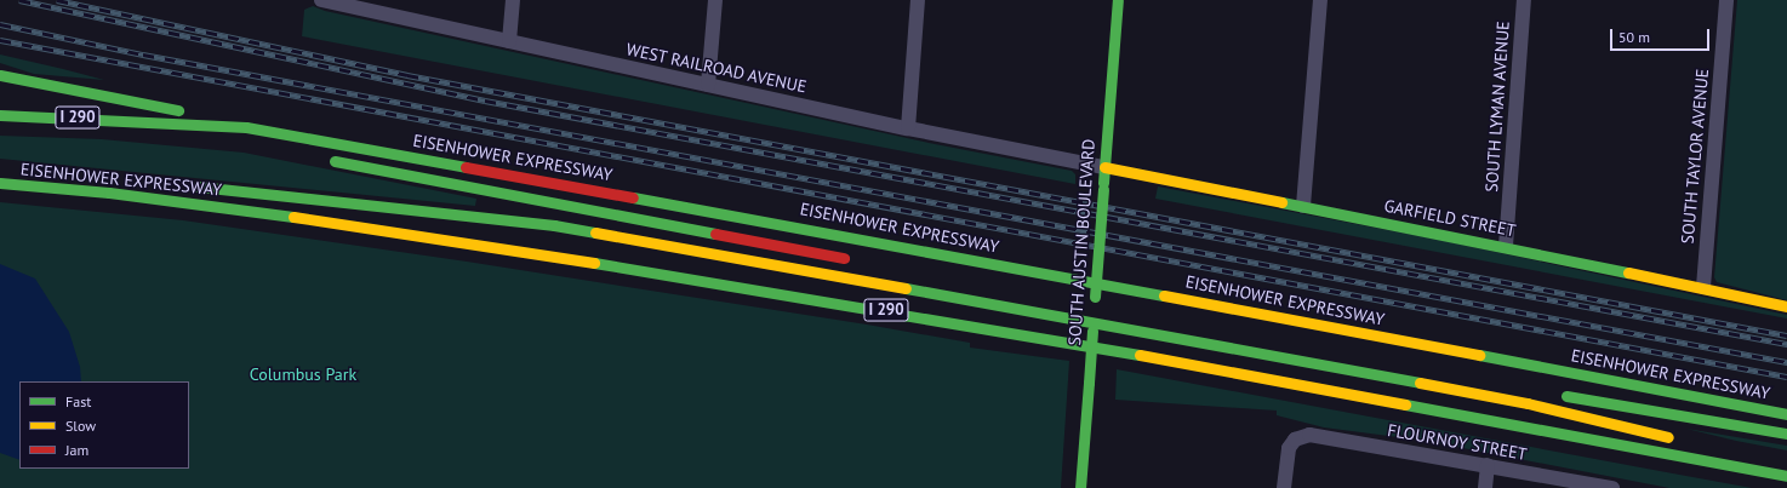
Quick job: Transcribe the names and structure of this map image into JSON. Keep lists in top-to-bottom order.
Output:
{
  "streets": {
    "main road": [
      "I 290",
      "EISENHOWER EXPRESSWAY",
      "GARFIELD STREET",
      "SOUTH AUSTIN BOULEVARD"
    ],
    "street": [
      "WEST RAILROAD AVENUE",
      "SOUTH LYMAN AVENUE",
      "SOUTH TAYLOR AVENUE",
      "FLOURNOY STREET"
    ]
  },
  "crossings": [
    ["WEST RAILROAD AVENUE", "GARFIELD STREET"],
    ["WEST RAILROAD AVENUE", "SOUTH AUSTIN BOULEVARD"],
    ["SOUTH LYMAN AVENUE", "GARFIELD STREET"],
    ["SOUTH TAYLOR AVENUE", "GARFIELD STREET"],
    ["GARFIELD STREET", "SOUTH AUSTIN BOULEVARD"]
  ],
  "parks": ["Columbus Park"],
  "legend": ["Fast", "Slow", "Jam"],
  "scale_bar": "50 m"
}
